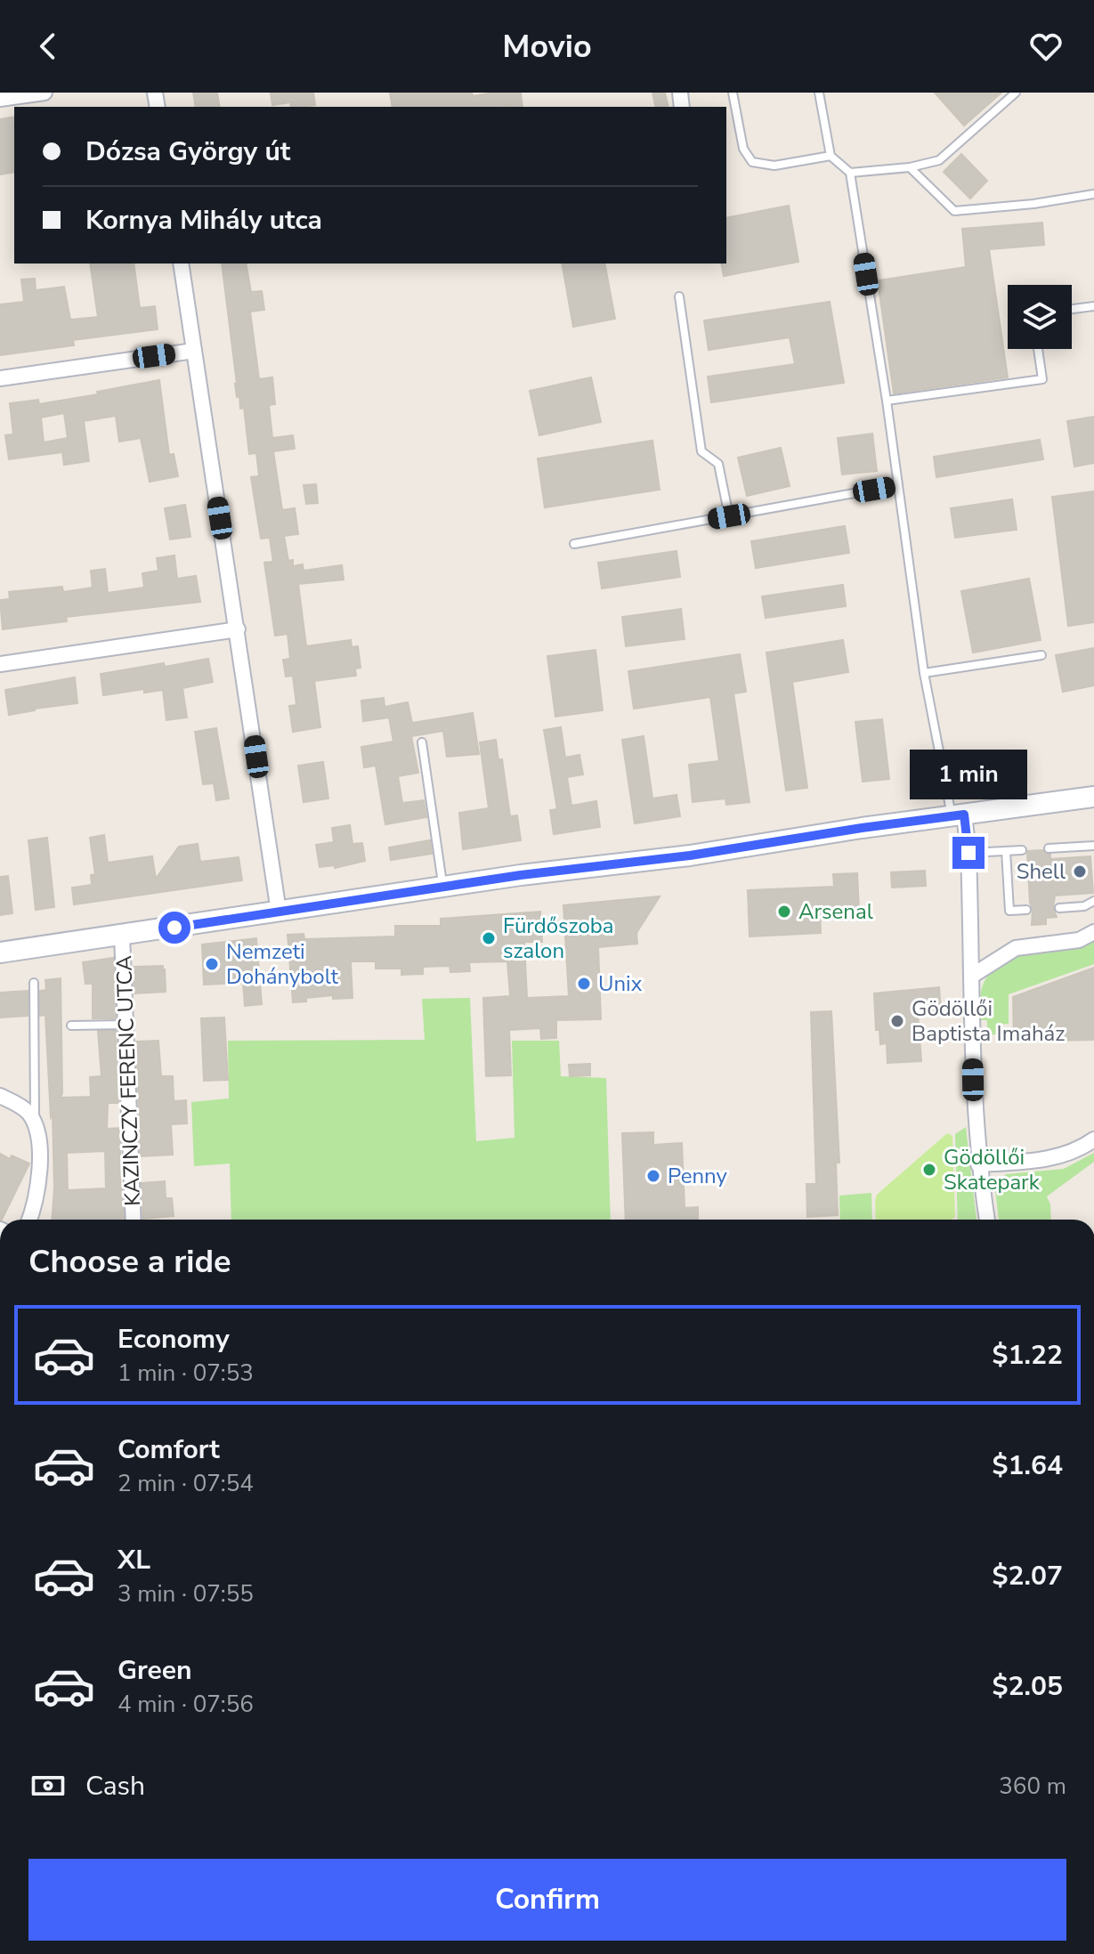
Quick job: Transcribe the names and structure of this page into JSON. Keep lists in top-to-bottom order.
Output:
{
  "streets": {
    "street": ["KAZINCZY FERENC UTCA"]
  },
  "places": [
    "Shell",
    "Arsenal",
    "Fürdőszoba szalon",
    "Nemzeti Dohánybolt",
    "Unix",
    "Gödöllői Baptista Imaház",
    "Gödöllői Skatepark",
    "Penny"
  ],
  "page": {
    "header": "Movio",
    "banner": ["Dózsa György út", "Kornya Mihály utca"],
    "bubble": "1 min",
    "heading": "Choose a ride",
    "list": [
      {
        "name": "Economy",
        "note": "1 min · 07:53",
        "value": "$1.22"
      },
      {
        "name": "Comfort",
        "note": "2 min · 07:54",
        "value": "$1.64"
      },
      {
        "name": "XL",
        "note": "3 min · 07:55",
        "value": "$2.07"
      },
      {
        "name": "Green",
        "note": "4 min · 07:56",
        "value": "$2.05"
      }
    ],
    "pay": ["Cash", "360 m"],
    "buttons": "Confirm"
  }
}
